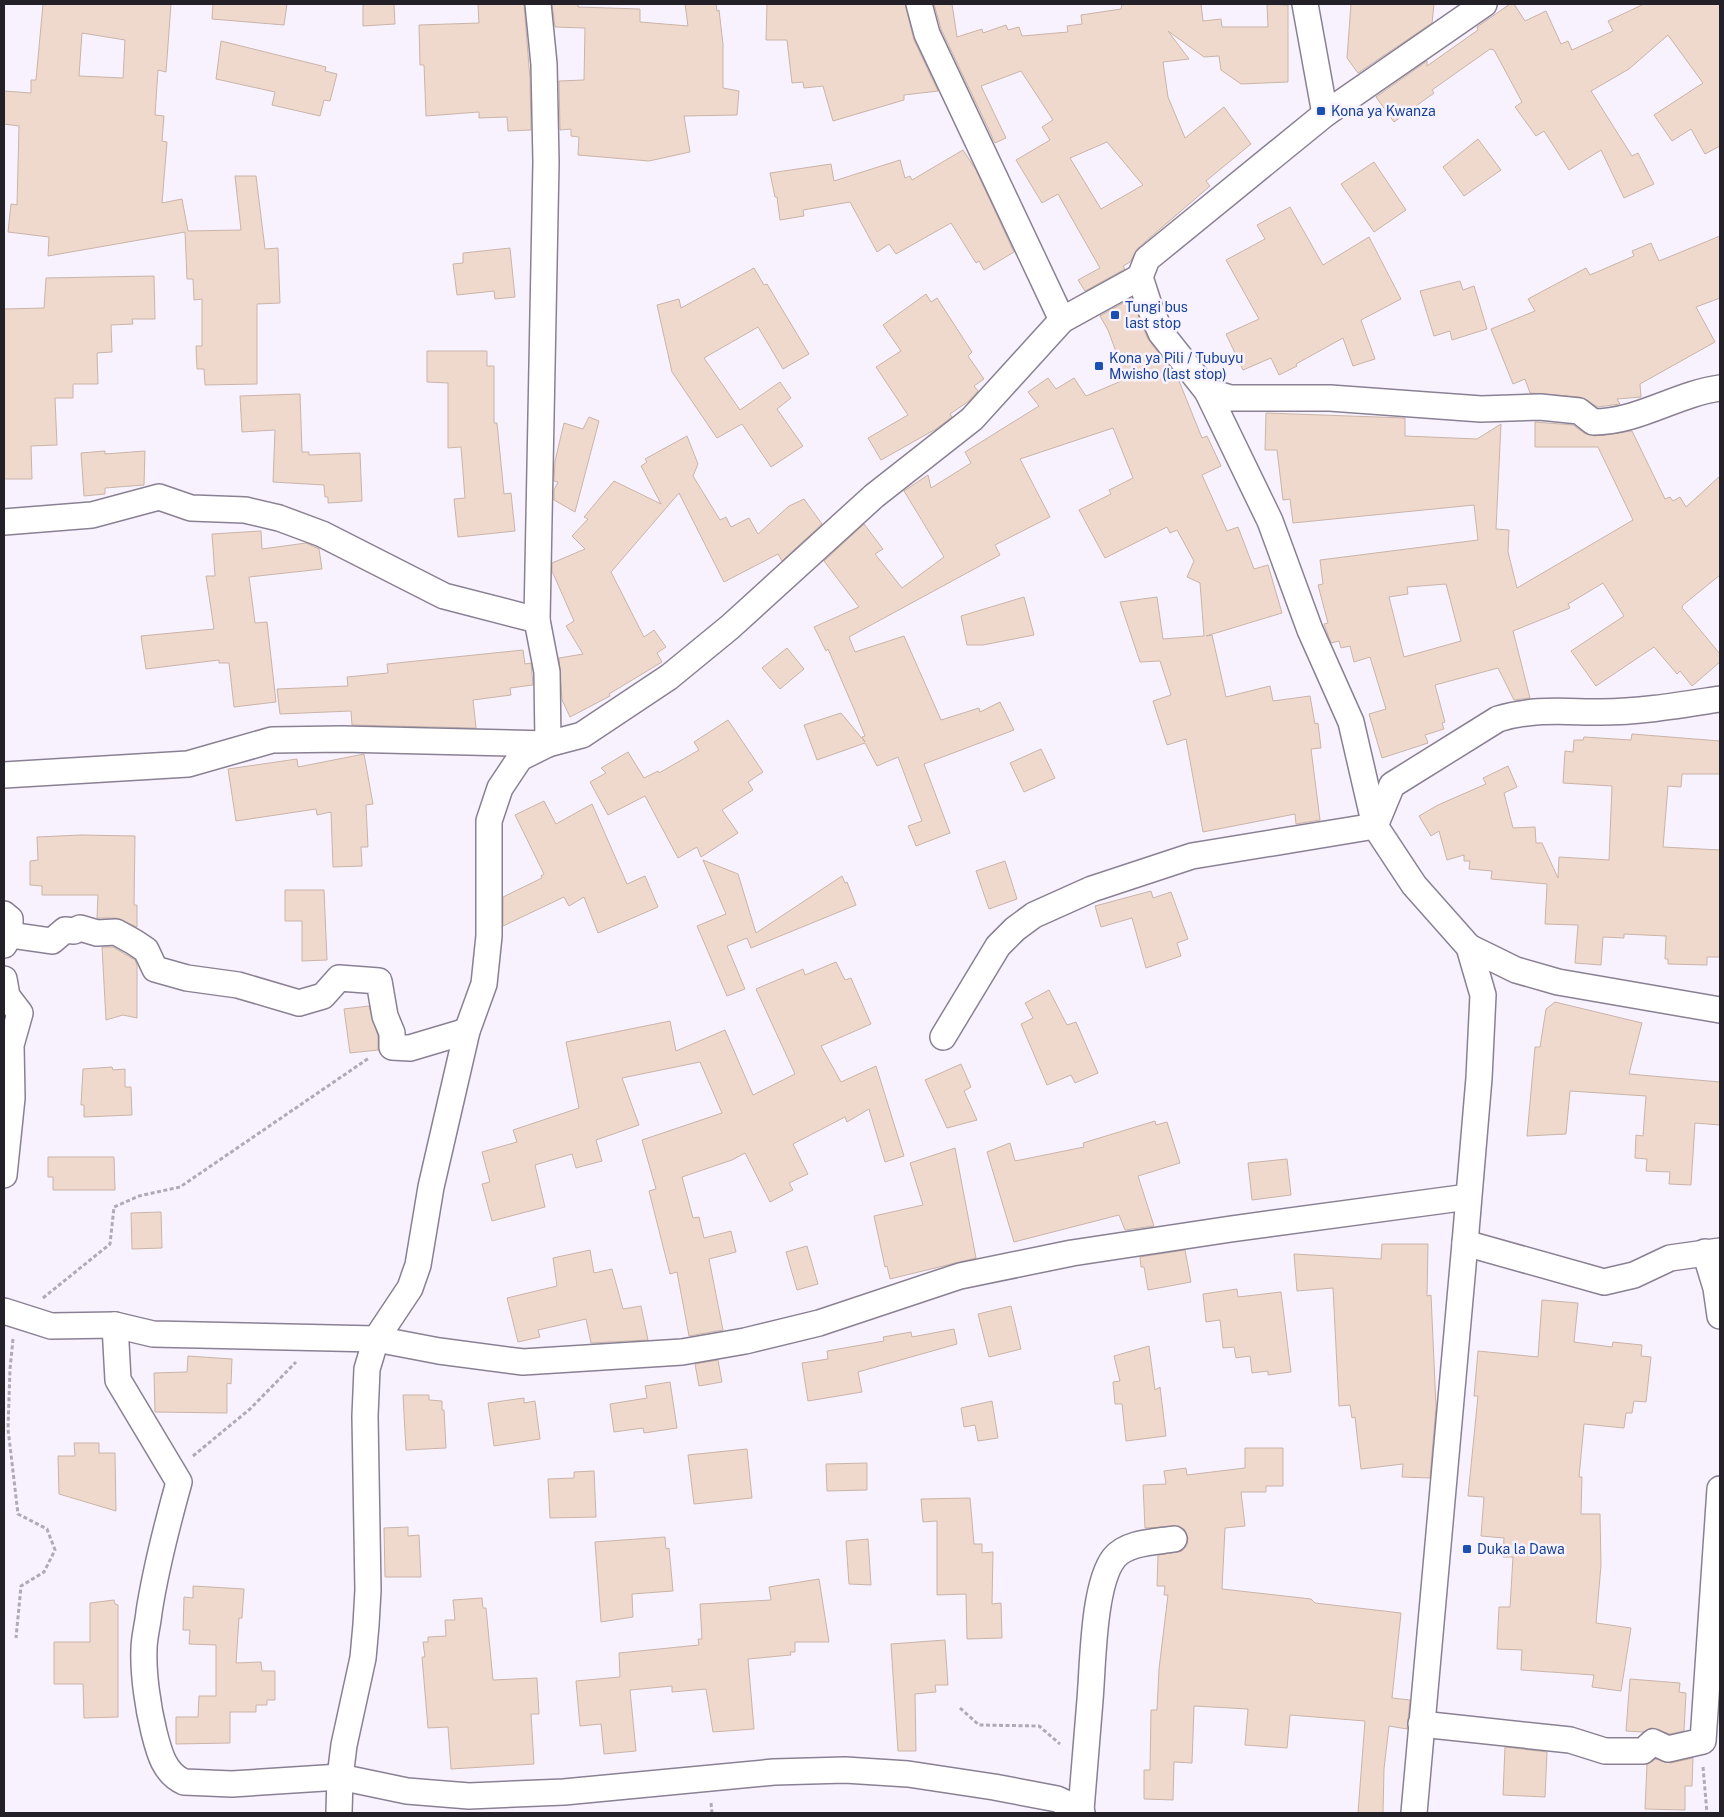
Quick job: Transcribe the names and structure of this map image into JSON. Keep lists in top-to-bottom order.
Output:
{
  "places": {
    "transit": [
      "Kona ya Kwanza",
      "Tungi bus last stop",
      "Kona ya Pili / Tubuyu Mwisho (last stop)",
      "Duka la Dawa"
    ]
  }
}
